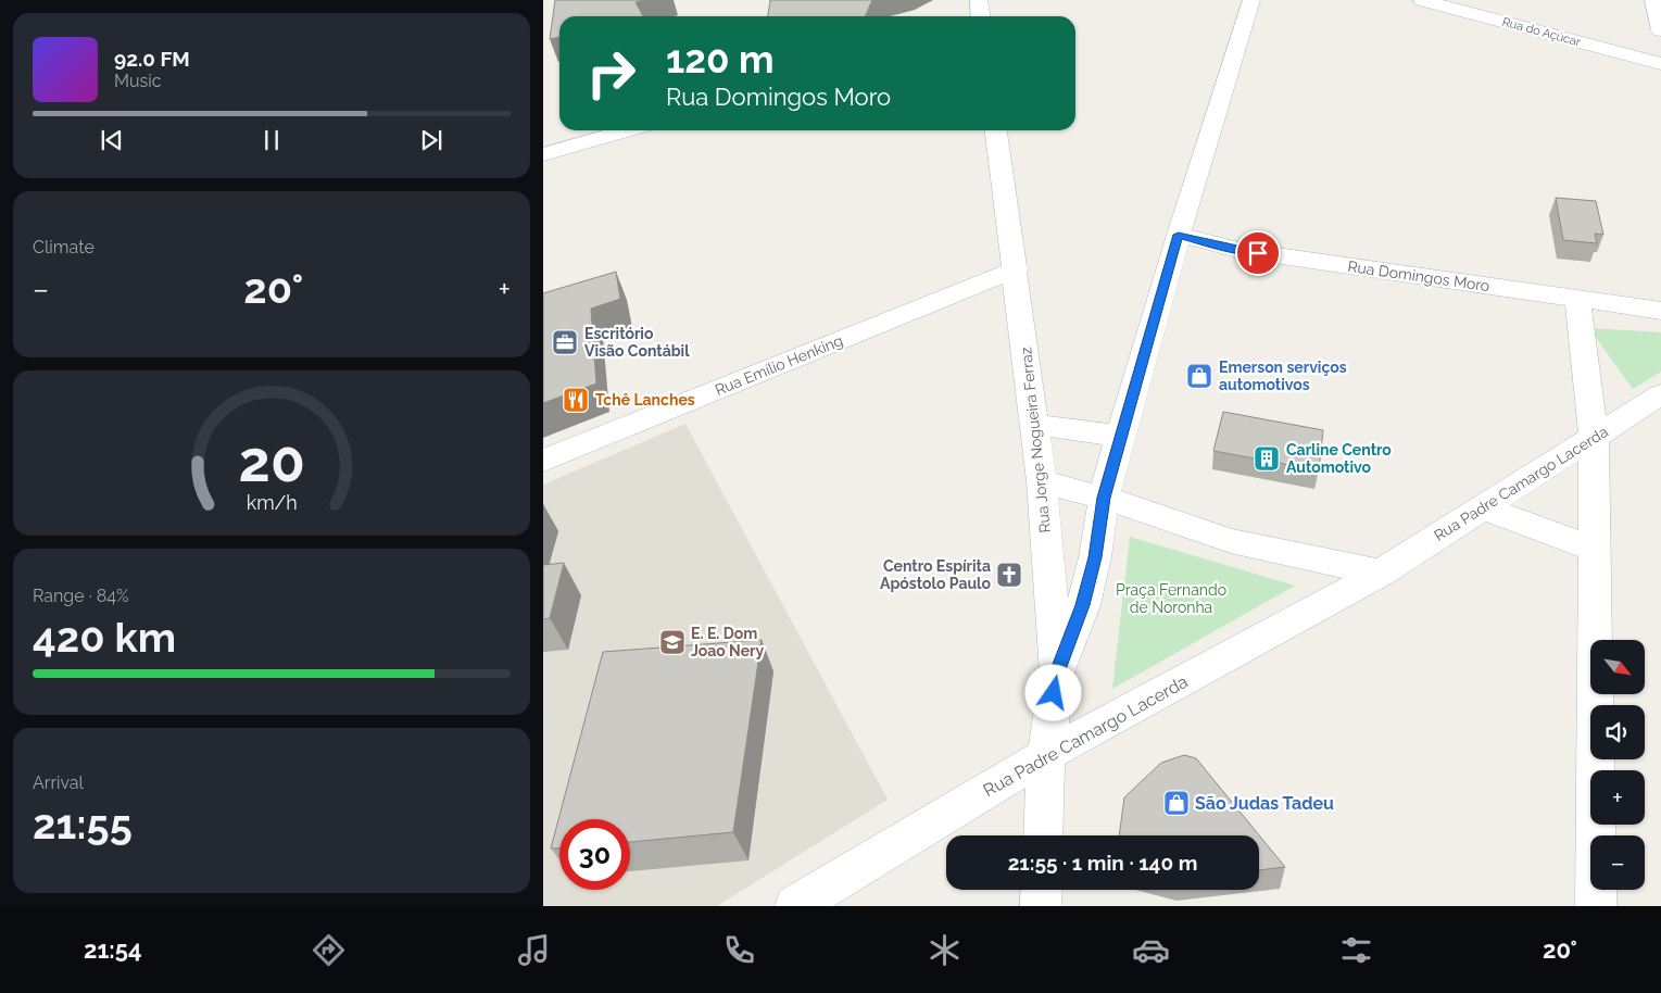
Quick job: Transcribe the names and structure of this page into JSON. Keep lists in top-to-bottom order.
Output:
{
  "streets": {
    "street": [
      "Rua do Açúcar",
      "Rua Domingos Moro",
      "Rua Emílio Henking",
      "Rua Jorge Nogueira Ferraz",
      "Rua Padre Camargo Lacerda"
    ]
  },
  "crossings": [
    ["Rua Emílio Henking", "Rua Jorge Nogueira Ferraz"],
    ["Rua Jorge Nogueira Ferraz", "Rua Padre Camargo Lacerda"]
  ],
  "parks": ["Praça Fernando de Noronha"],
  "places": {
    "office": ["Escritório Visão Contábil"],
    "shop": ["Emerson serviços automotivos", "São Judas Tadeu"],
    "restaurant": ["Tchê Lanches"],
    "building": ["Carline Centro Automotivo"],
    "church": ["Centro Espírita Apóstolo Paulo"],
    "school or university": ["E. E. Dom Joao Nery"]
  },
  "north": "bottom right",
  "page": {
    "turn": ["120 m", "Rua Domingos Moro"],
    "song": ["92.0 FM", "Music"],
    "tile": [
      "Climate",
      ["Range · 84%", "420 km"],
      ["Arrival", "21:55"]
    ],
    "heat": ["−", "20°", "+"],
    "map_buttons": ["+", "−"],
    "limit": "30",
    "trip": "21:55 · 1 min · 140 m",
    "tabs": ["21:54", "20°"],
    "gauge": ["20", "km/h"]
  }
}
